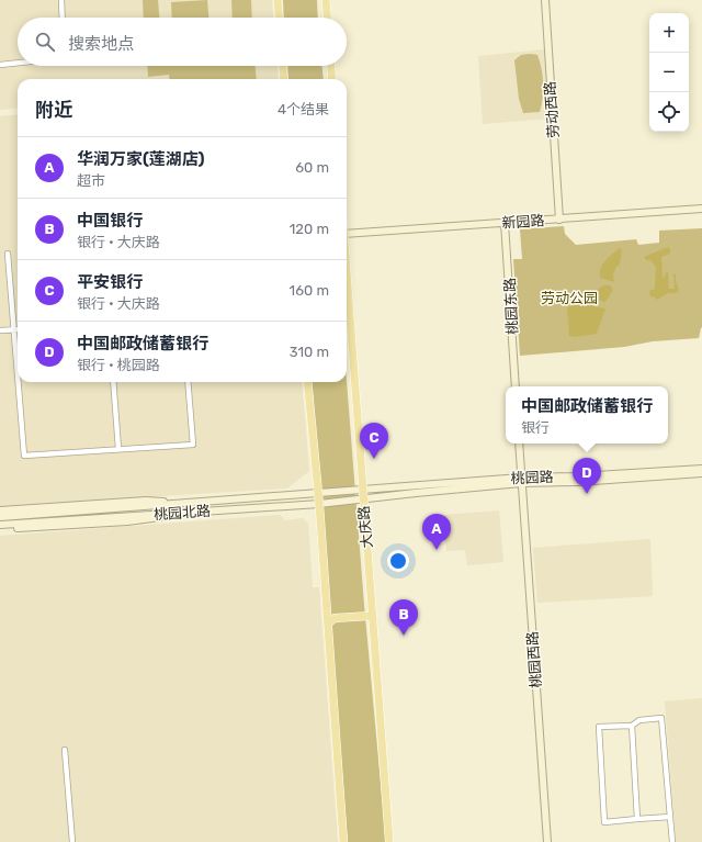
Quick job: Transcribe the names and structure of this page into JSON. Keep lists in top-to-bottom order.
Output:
{
  "streets": {
    "main road": ["大庆路"],
    "street": [
      "劳动西路",
      "新园路",
      "桃园东路",
      "桃园路",
      "桃园北路",
      "桃园西路"
    ]
  },
  "crossings": [
    ["劳动西路", "新园路"],
    ["新园路", "桃园东路"],
    ["桃园路", "桃园北路"],
    ["桃园路", "大庆路"],
    ["桃园路", "桃园西路"],
    ["桃园北路", "大庆路"]
  ],
  "parks": ["劳动公园"],
  "page": {
    "map_buttons": ["+", "−"],
    "search": "搜索地点",
    "heading": ["附近", "4个结果"],
    "list": [
      {
        "mark": "A",
        "name": "华润万家(莲湖店)",
        "note": "超市",
        "value": "60 m"
      },
      {
        "mark": "B",
        "name": "中国银行",
        "note": "银行 · 大庆路",
        "value": "120 m"
      },
      {
        "mark": "C",
        "name": "平安银行",
        "note": "银行 · 大庆路",
        "value": "160 m"
      },
      {
        "mark": "D",
        "name": "中国邮政储蓄银行",
        "note": "银行 · 桃园路",
        "value": "310 m"
      }
    ],
    "popup": ["中国邮政储蓄银行", "银行"],
    "pins": [
      "C",
      "D",
      "A",
      "B"
    ]
  }
}
